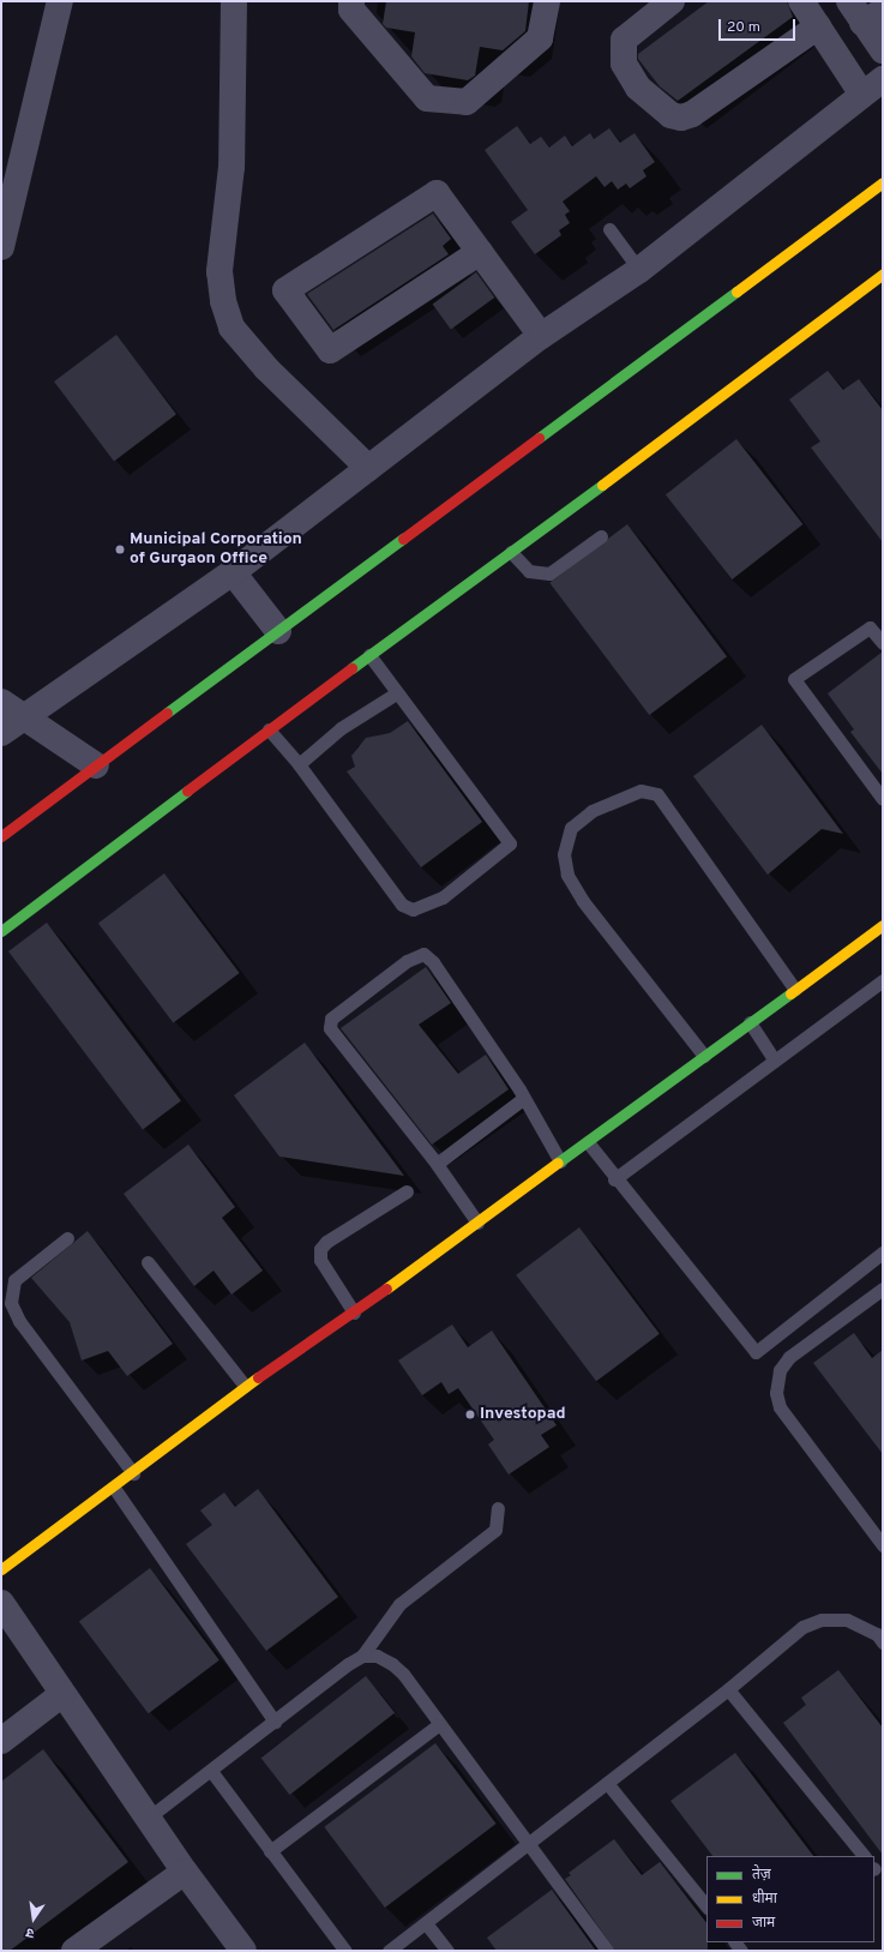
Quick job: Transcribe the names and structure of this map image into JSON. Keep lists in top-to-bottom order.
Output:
{
  "places": ["Municipal Corporation of Gurgaon Office", "Investopad"],
  "legend": ["तेज़", "धीमा", "जाम"],
  "scale_bar": "20 m",
  "north": "bottom"
}
